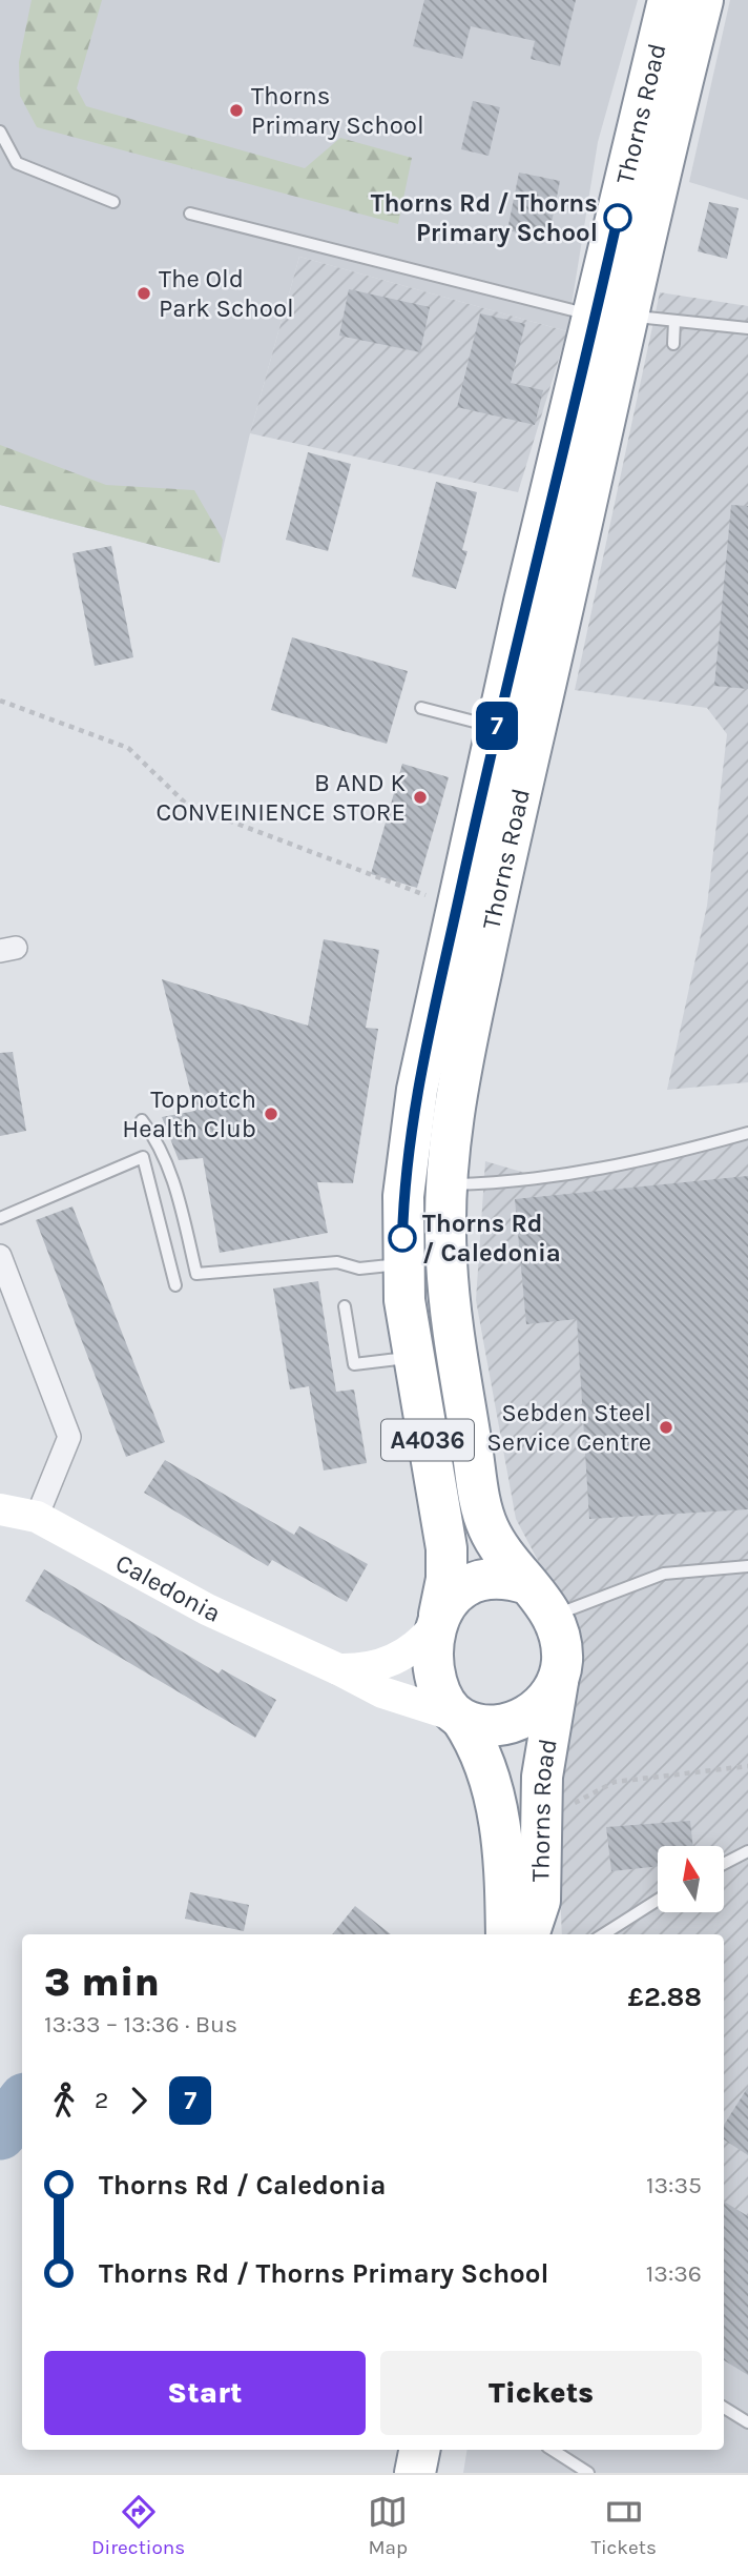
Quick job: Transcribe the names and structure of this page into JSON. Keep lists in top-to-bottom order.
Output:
{
  "streets": {
    "highway": ["Thorns Road", "A4036"],
    "street": ["Caledonia"]
  },
  "crossings": [
    ["Thorns Road", "A4036"],
    ["Thorns Road", "Caledonia"],
    ["A4036", "Caledonia"]
  ],
  "places": [
    "Thorns Primary School",
    "Thorns Rd / Thorns Primary School",
    "The Old Park School",
    "B AND K CONVEINIENCE STORE",
    "Topnotch Health Club",
    "Thorns Rd / Caledonia",
    "Sebden Steel Service Centre"
  ],
  "lines": ["bus line 7"],
  "north": "top",
  "page": {
    "on_map": "7",
    "heading": ["3 min", "13:33 – 13:36 · Bus", "£2.88"],
    "legs": ["2", "7"],
    "list": [
      {
        "name": "Thorns Rd / Caledonia",
        "value": "13:35"
      },
      {
        "name": "Thorns Rd / Thorns Primary School",
        "value": "13:36"
      }
    ],
    "buttons": ["Start", "Tickets"],
    "tabs": ["Directions", "Map", "Tickets"]
  }
}
